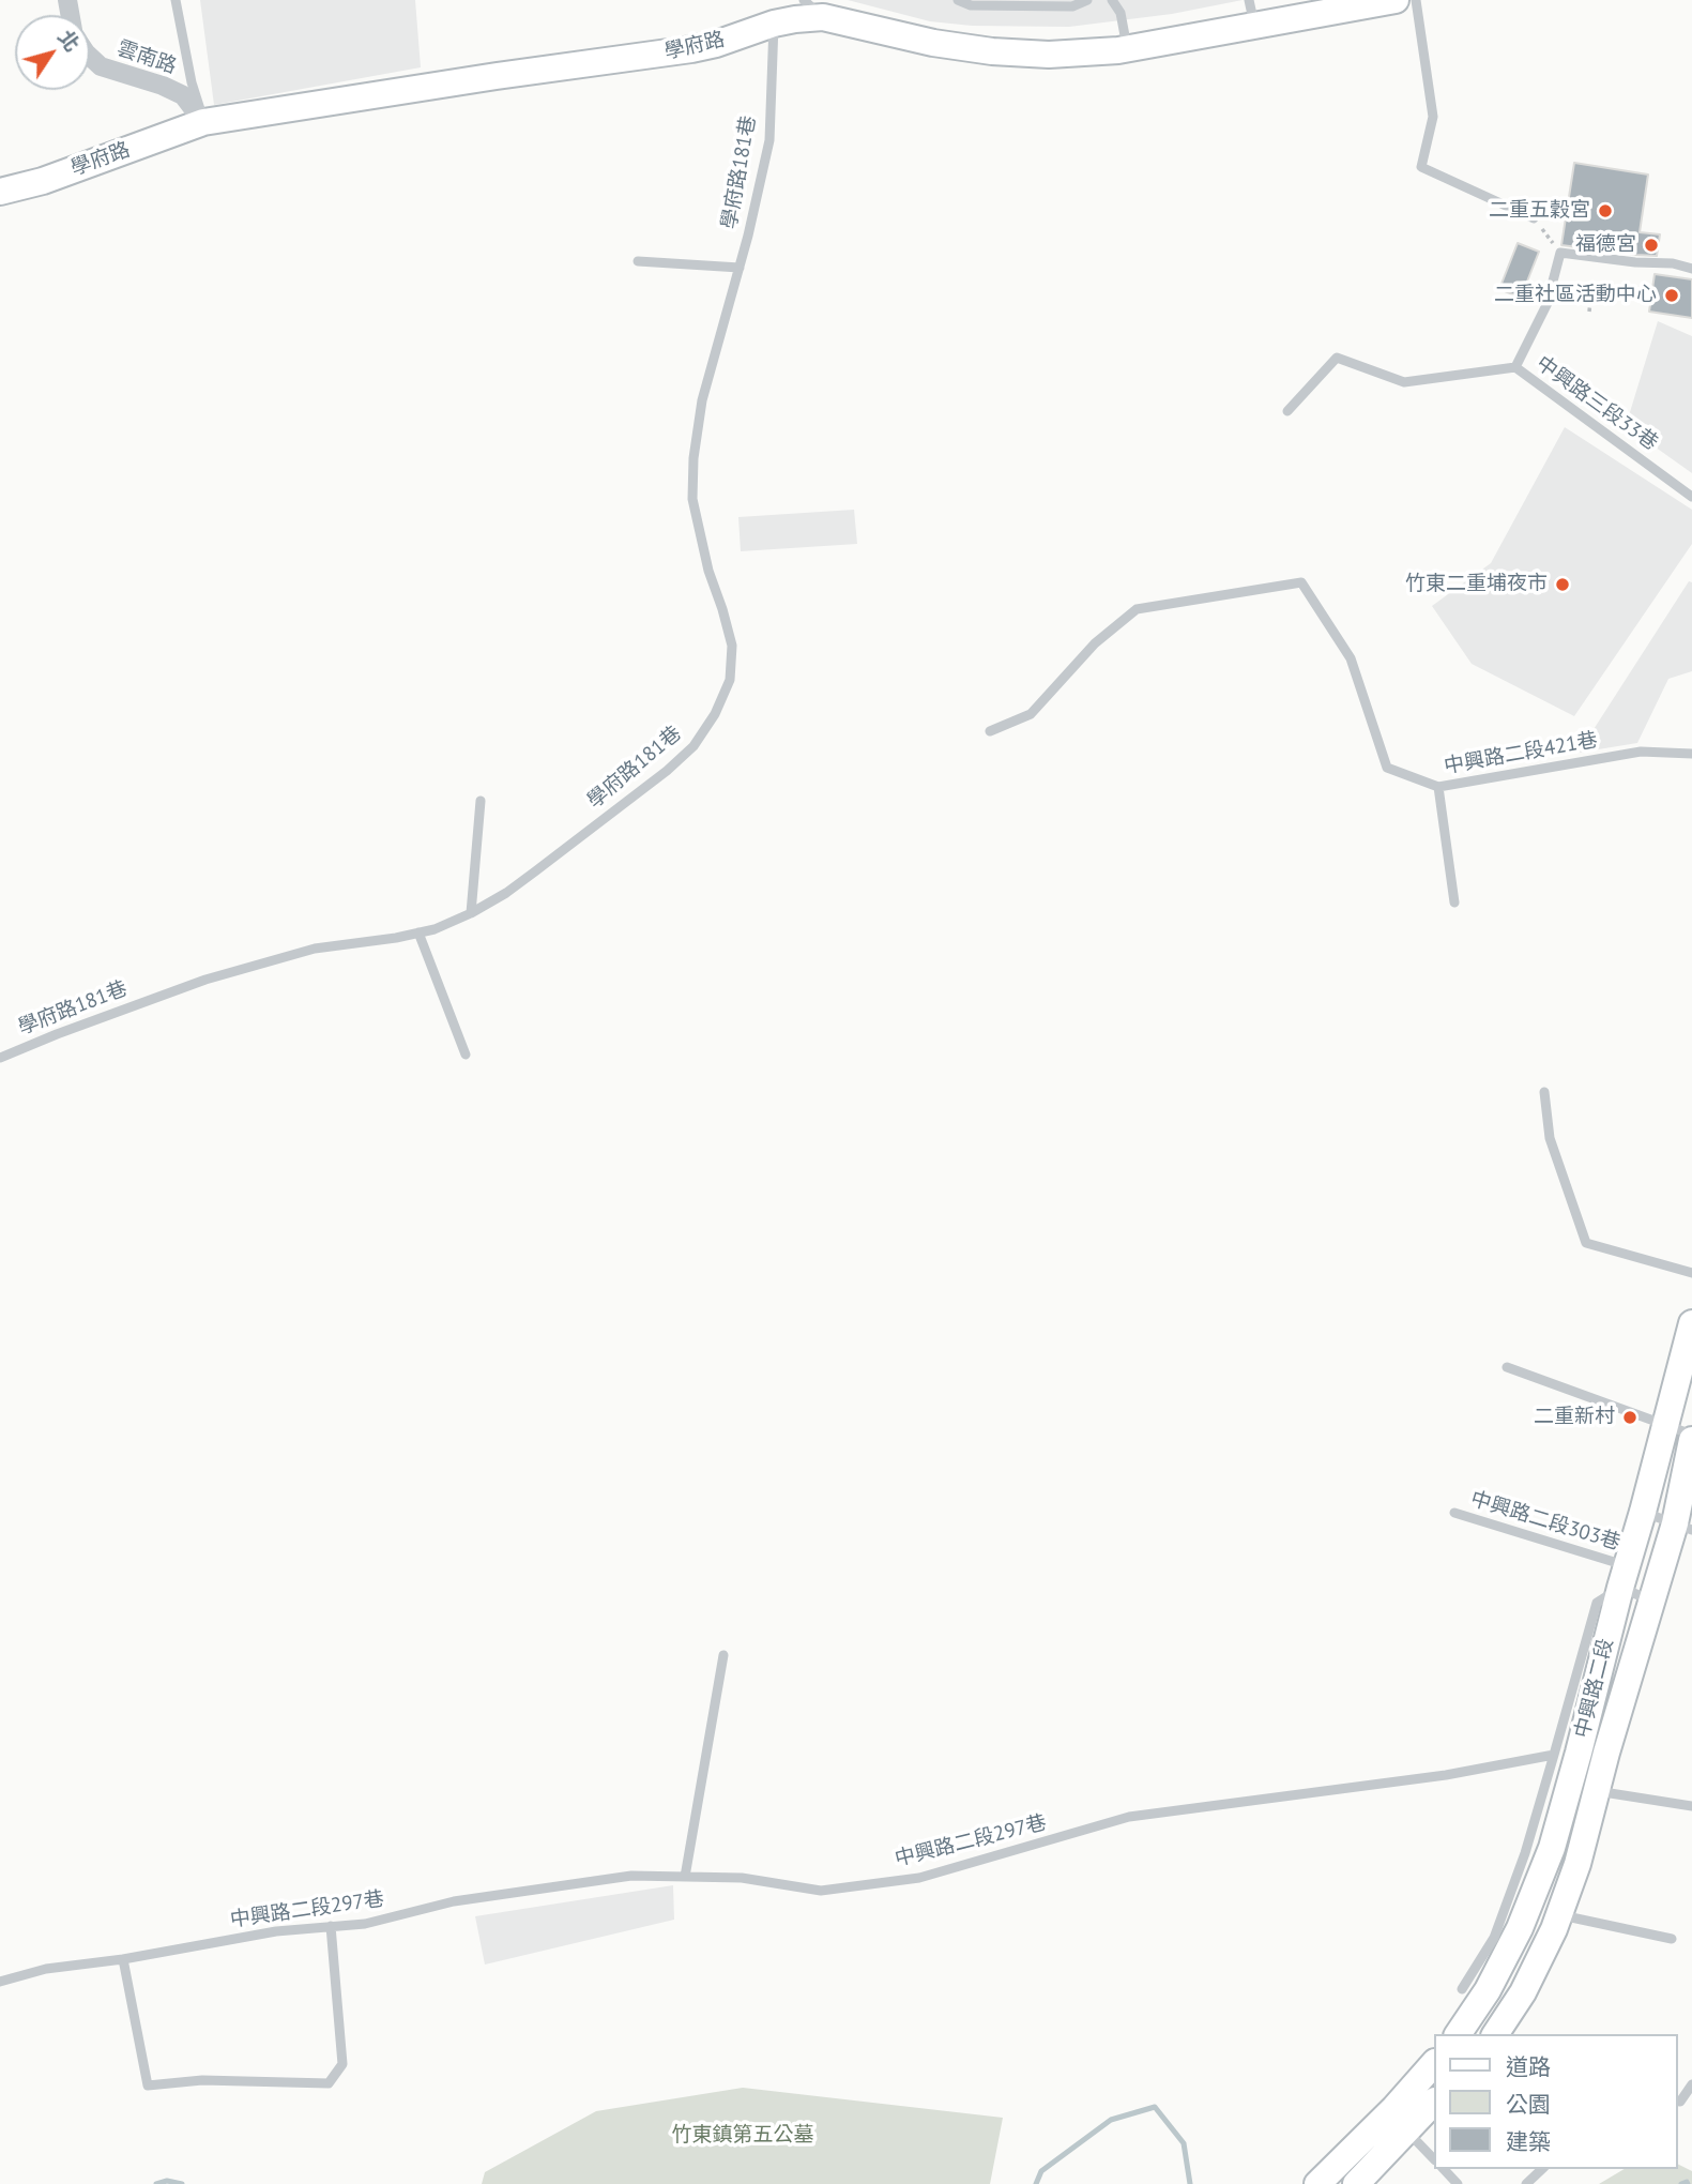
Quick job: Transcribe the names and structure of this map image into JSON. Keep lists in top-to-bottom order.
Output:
{
  "streets": {
    "main road": ["學府路", "中興路二段"],
    "street": ["雲南路"],
    "lane": [
      "學府路181巷",
      "中興路三段33巷",
      "中興路二段421巷",
      "中興路二段303巷",
      "中興路二段297巷"
    ]
  },
  "crossings": [
    ["學府路", "雲南路"],
    ["學府路", "學府路181巷"],
    ["中興路二段303巷", "中興路二段"]
  ],
  "parks": ["竹東鎮第五公墓"],
  "places": [
    "二重五穀宮",
    "福德宮",
    "二重社區活動中心",
    "竹東二重埔夜市",
    "二重新村"
  ],
  "legend": ["道路", "公園", "建築"],
  "north": "top right"
}
